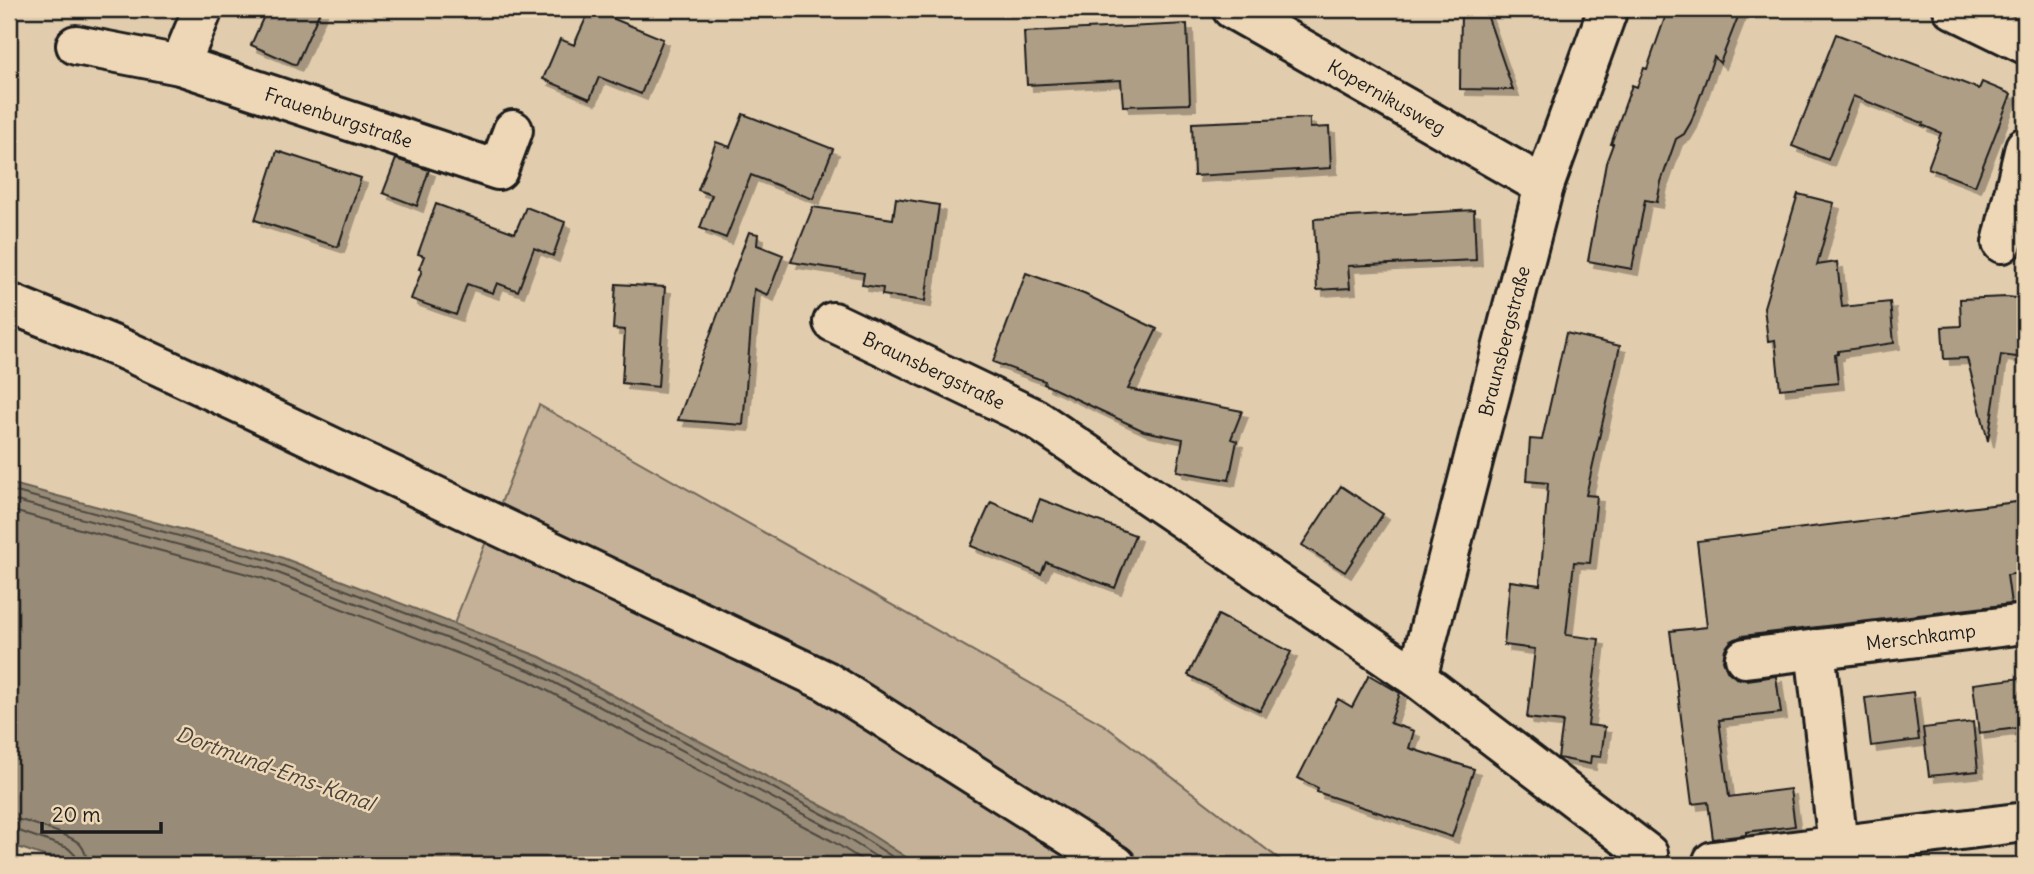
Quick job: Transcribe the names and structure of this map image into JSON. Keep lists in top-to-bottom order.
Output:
{
  "streets": {
    "street": [
      "Kopernikusweg",
      "Frauenburgstraße",
      "Braunsbergstraße",
      "Merschkamp"
    ]
  },
  "crossings": [
    ["Kopernikusweg", "Braunsbergstraße"]
  ],
  "water": ["Dortmund-Ems-Kanal"],
  "scale_bar": "20 m"
}
